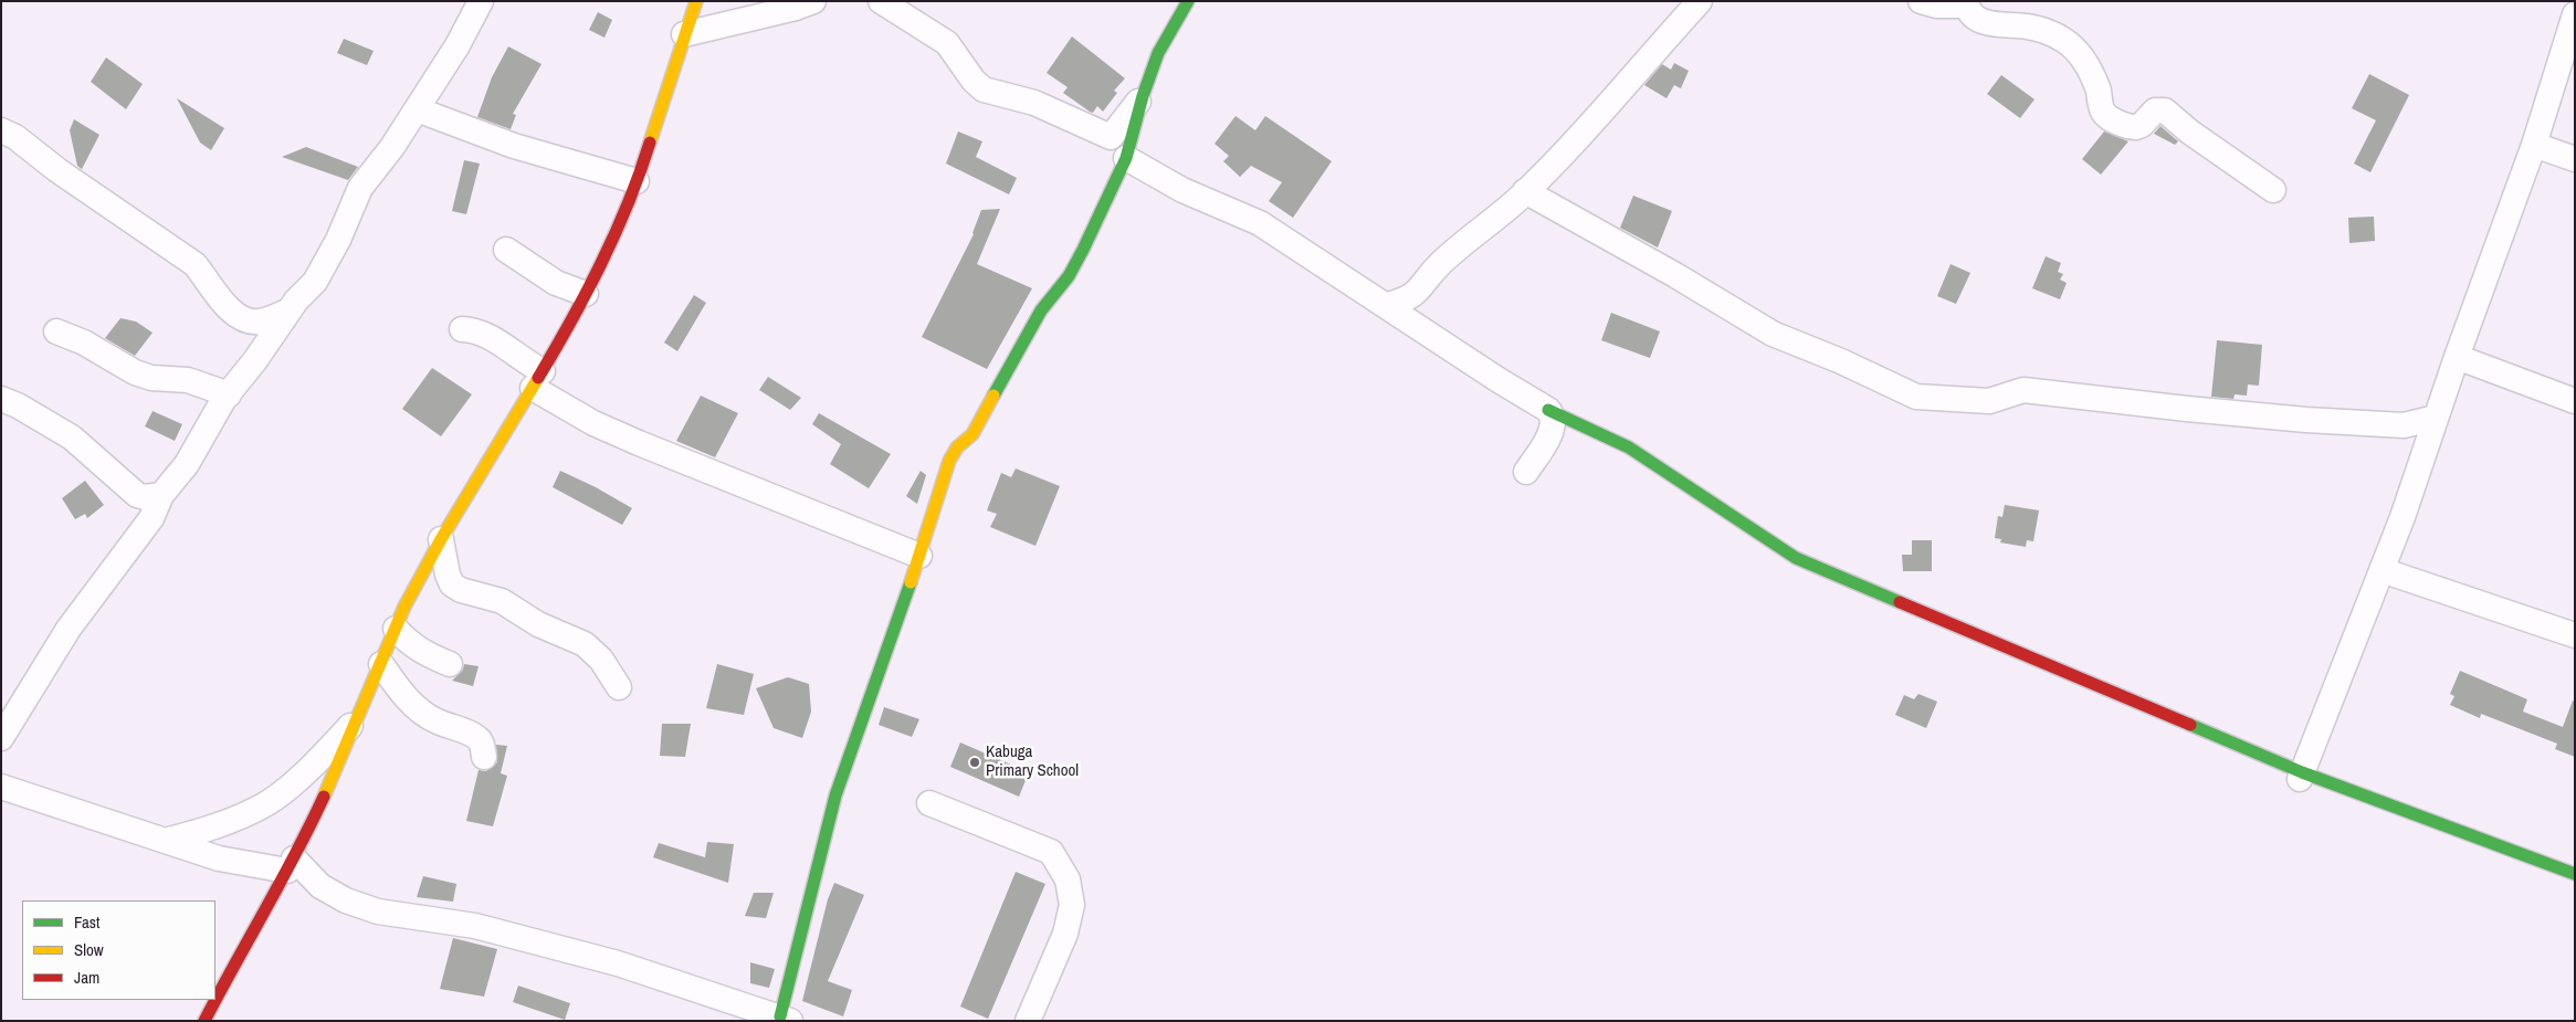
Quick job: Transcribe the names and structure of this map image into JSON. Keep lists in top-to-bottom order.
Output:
{
  "places": ["Kabuga Primary School"],
  "legend": ["Fast", "Slow", "Jam"]
}
